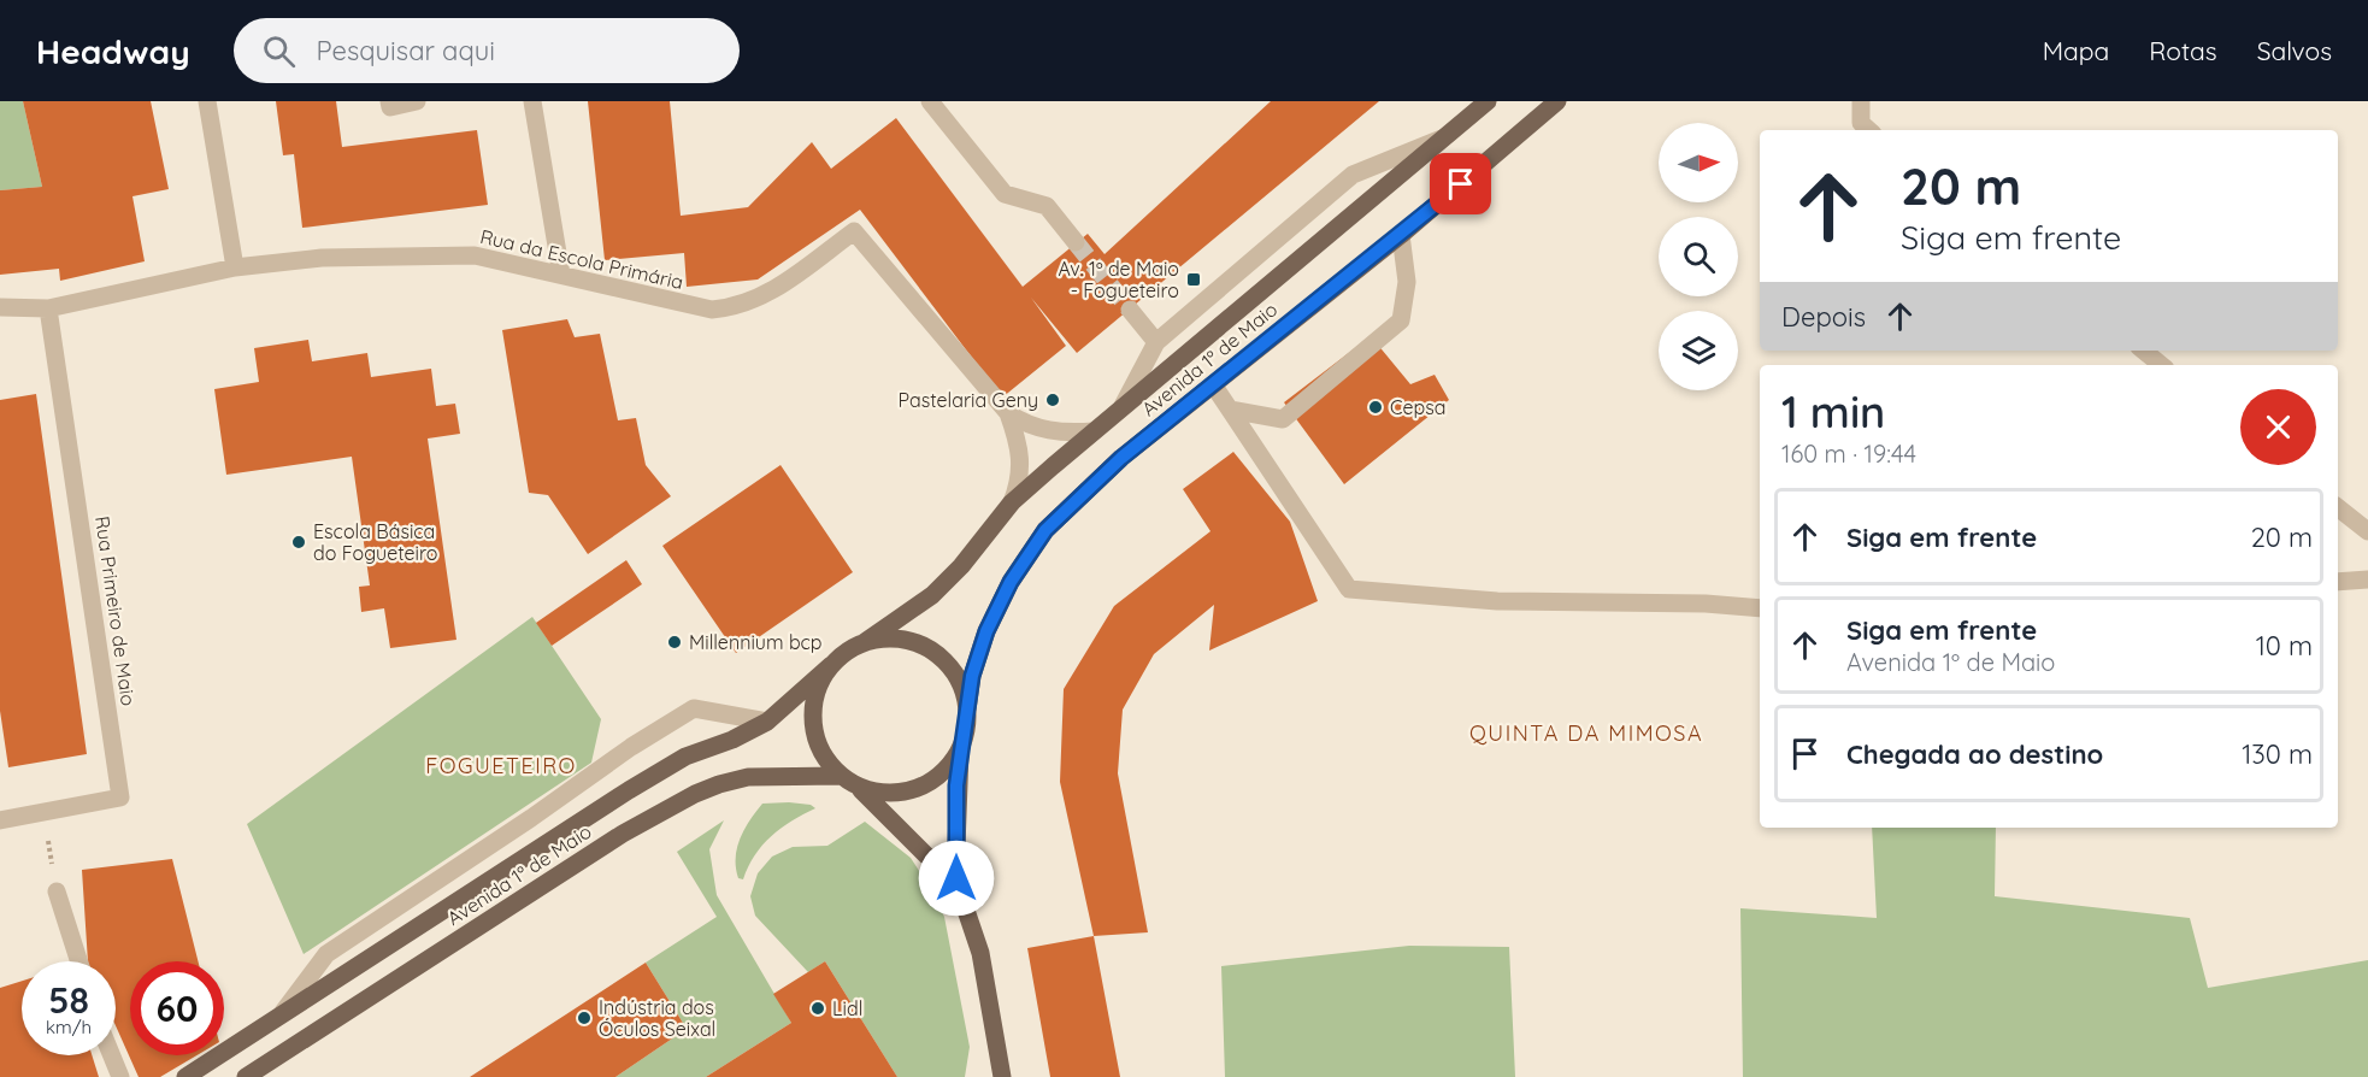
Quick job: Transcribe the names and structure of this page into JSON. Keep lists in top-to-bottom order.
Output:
{
  "streets": {
    "main road": ["Avenida 1º de Maio"],
    "street": ["Rua da Escola Primária", "Rua Primeiro de Maio"]
  },
  "crossings": [
    ["Rua da Escola Primária", "Avenida 1º de Maio"],
    ["Rua da Escola Primária", "Rua Primeiro de Maio"]
  ],
  "districts": ["QUINTA DA MIMOSA", "FOGUETEIRO"],
  "places": {
    "transit": ["Av. 1º de Maio - Fogueteiro"],
    "other": [
      "Pastelaria Geny",
      "Cepsa",
      "Escola Básica do Fogueteiro",
      "Millennium bcp",
      "Lidl",
      "Indústria dos Óculos Seixal"
    ]
  },
  "north": "right",
  "page": {
    "header": "Headway",
    "search": "Pesquisar aqui",
    "nav": ["Mapa", "Rotas", "Salvos"],
    "turn": ["20 m", "Siga em frente"],
    "then": "Depois",
    "heading": ["1 min", "160 m · 19:44"],
    "list": [
      {
        "name": "Siga em frente",
        "value": "20 m"
      },
      {
        "name": "Siga em frente",
        "note": "Avenida 1º de Maio",
        "value": "10 m"
      },
      {
        "name": "Chegada ao destino",
        "value": "130 m"
      }
    ],
    "speed": "58 km/h",
    "limit": "60"
  }
}
